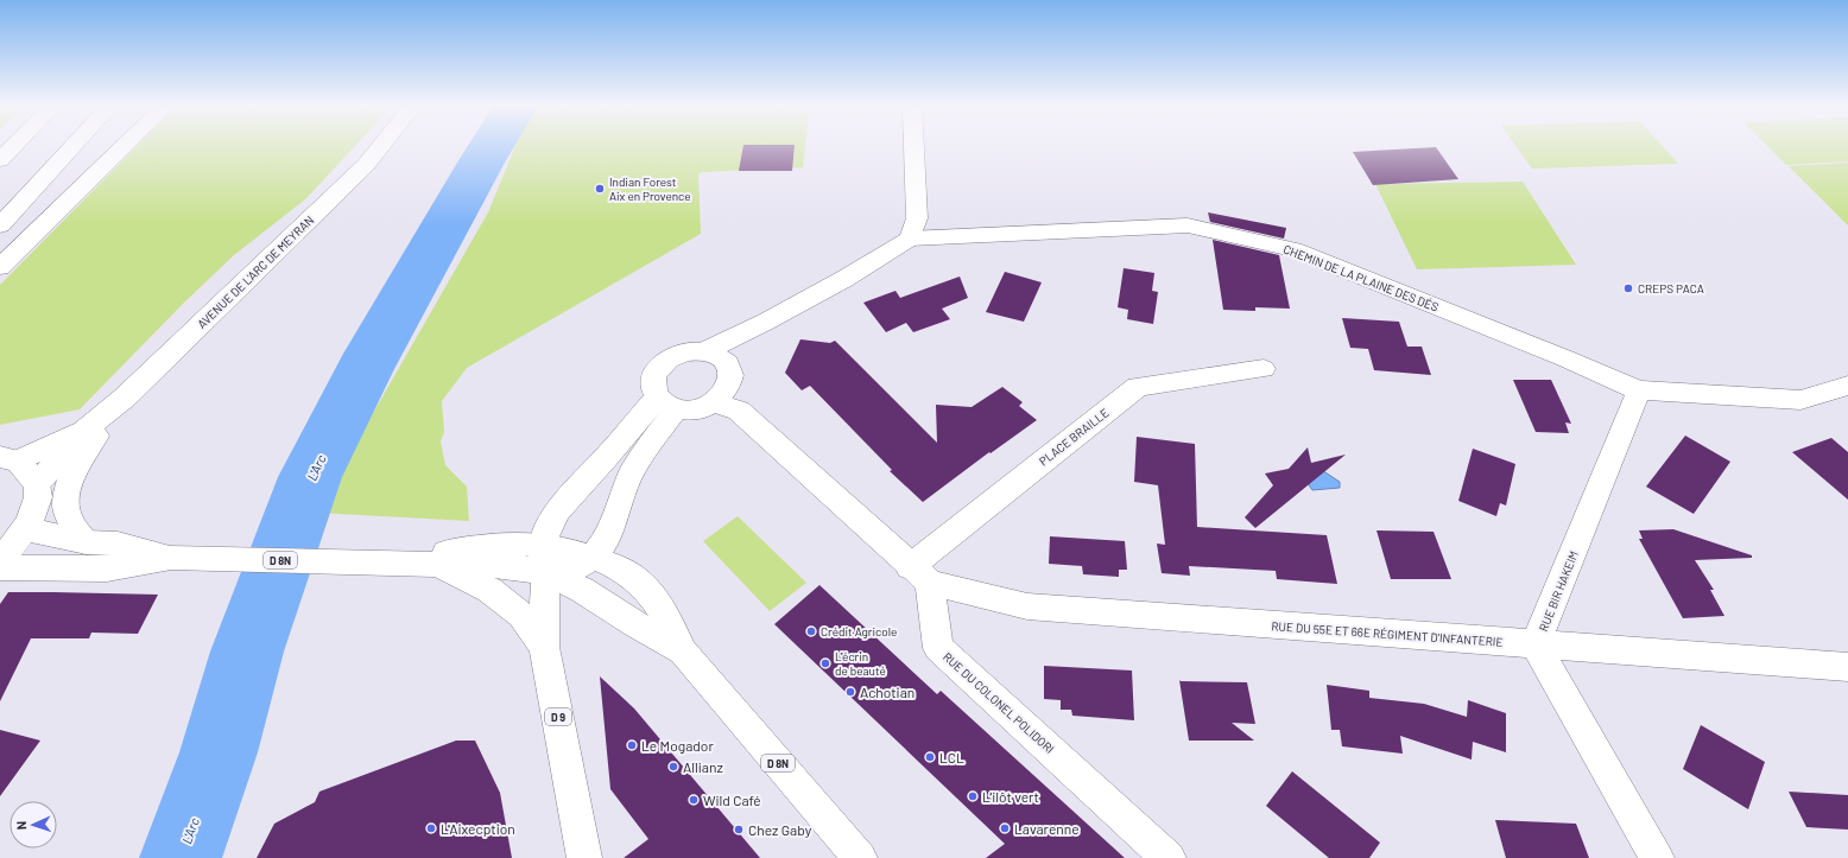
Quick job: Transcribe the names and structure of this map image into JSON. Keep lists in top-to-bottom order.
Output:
{
  "streets": {
    "main road": [
      "AVENUE DE L'ARC DE MEYRAN",
      "CHEMIN DE LA PLAINE DES DÉS",
      "PLACE BRAILLE",
      "D 8N",
      "RUE BIR HAKEIM",
      "RUE DU 55E ET 66E RÉGIMENT D'INFANTERIE",
      "RUE DU COLONEL POLIDORI",
      "D 9"
    ]
  },
  "crossings": [
    ["CHEMIN DE LA PLAINE DES DÉS", "RUE BIR HAKEIM"],
    ["PLACE BRAILLE", "RUE DU 55E ET 66E RÉGIMENT D'INFANTERIE"],
    ["PLACE BRAILLE", "RUE DU COLONEL POLIDORI"],
    ["D 8N", "D 9"],
    ["RUE BIR HAKEIM", "RUE DU 55E ET 66E RÉGIMENT D'INFANTERIE"],
    ["RUE DU 55E ET 66E RÉGIMENT D'INFANTERIE", "RUE DU COLONEL POLIDORI"]
  ],
  "water": ["L'Arc"],
  "places": [
    "Indian Forest Aix en Provence",
    "CREPS PACA",
    "Crédit Agricole",
    "L'écrin de beauté",
    "Achotian",
    "Le Mogador",
    "LCL",
    "Allianz",
    "L’ilôt vert",
    "Wild Café",
    "L'Aixecption",
    "Lavarenne",
    "Chez Gaby"
  ],
  "north": "left"
}
